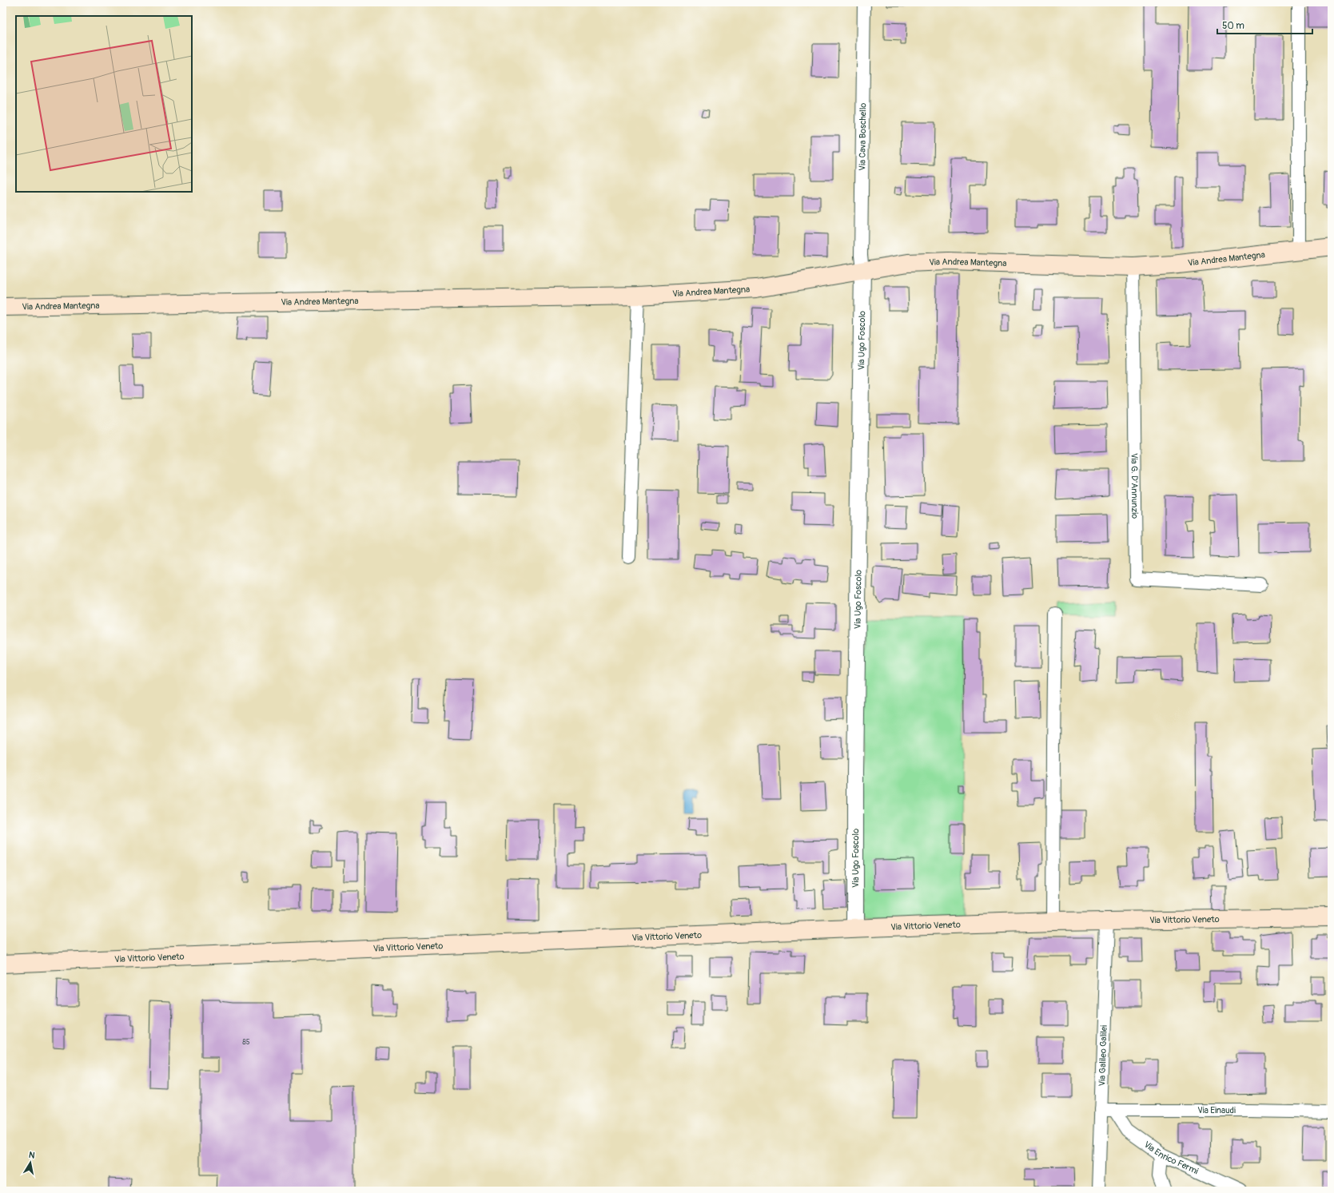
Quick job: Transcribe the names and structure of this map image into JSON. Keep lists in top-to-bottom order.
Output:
{
  "streets": {
    "main road": ["Via Andrea Mantegna", "Via Vittorio Veneto"],
    "street": [
      "Via Cava Boschello",
      "Via Ugo Foscolo",
      "Via G. D'Annunzio",
      "Via Galileo Galilei",
      "Via Einaudi",
      "Via Enrico Fermi"
    ]
  },
  "crossings": [
    ["Via Cava Boschello", "Via Andrea Mantegna"],
    ["Via Cava Boschello", "Via Ugo Foscolo"],
    ["Via Andrea Mantegna", "Via Ugo Foscolo"],
    ["Via Andrea Mantegna", "Via G. D'Annunzio"],
    ["Via Ugo Foscolo", "Via Vittorio Veneto"],
    ["Via Vittorio Veneto", "Via Galileo Galilei"],
    ["Via Galileo Galilei", "Via Einaudi"],
    ["Via Einaudi", "Via Enrico Fermi"]
  ],
  "house_numbers": ["85"],
  "scale_bar": "50 m",
  "north": "top"
}
